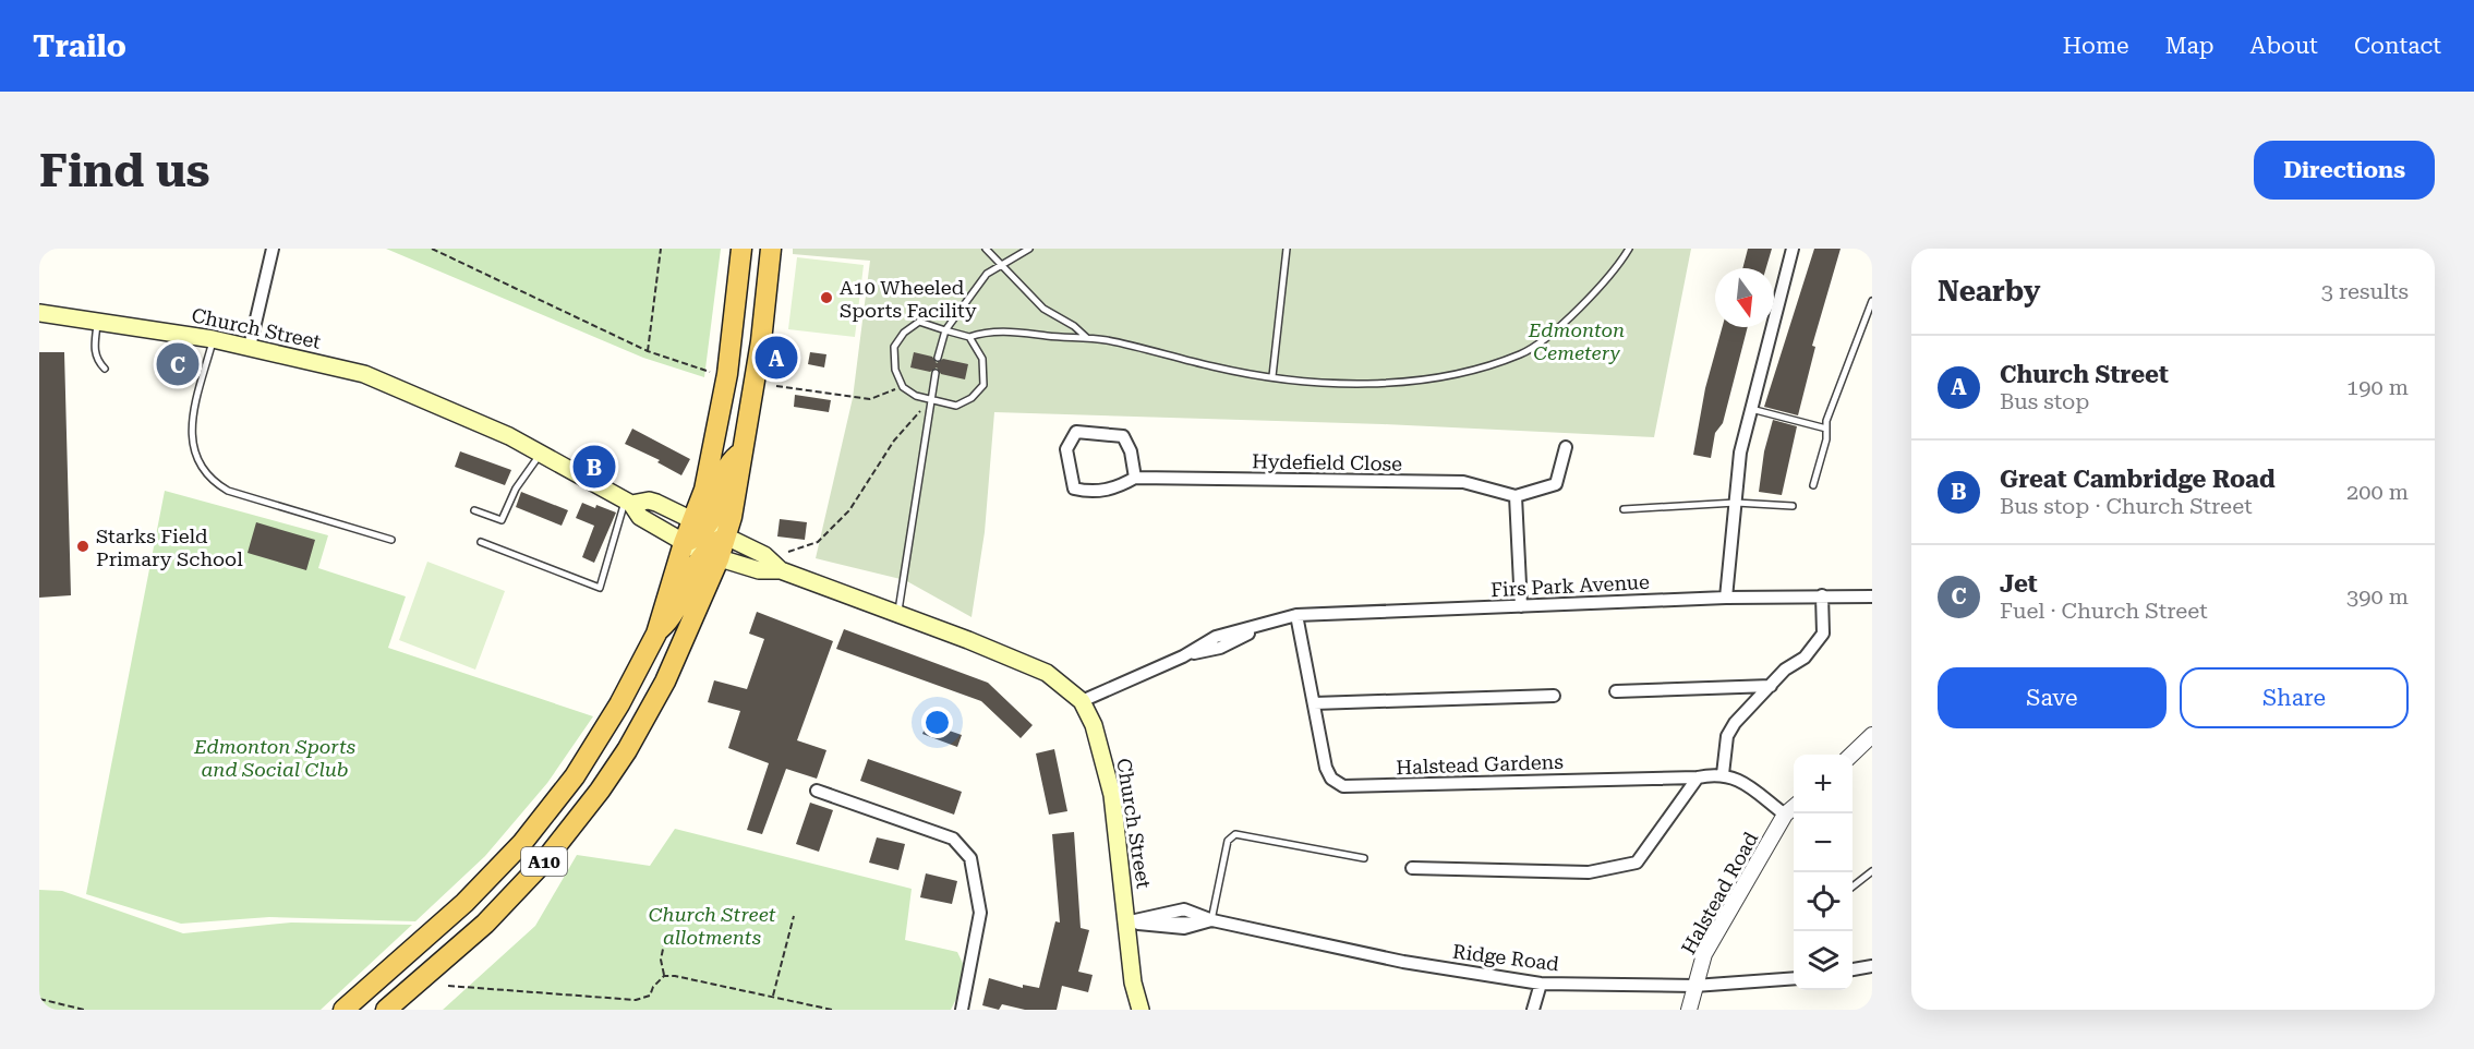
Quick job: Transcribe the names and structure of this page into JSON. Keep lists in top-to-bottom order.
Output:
{
  "streets": {
    "highway": ["A10"],
    "main road": ["Church Street"],
    "street": [
      "Hydefield Close",
      "Firs Park Avenue",
      "Halstead Gardens",
      "Halstead Road",
      "Ridge Road"
    ]
  },
  "crossings": [
    ["Church Street", "Firs Park Avenue"],
    ["Church Street", "A10"],
    ["Church Street", "Ridge Road"],
    ["Firs Park Avenue", "Halstead Gardens"],
    ["Halstead Road", "Ridge Road"]
  ],
  "parks": ["Edmonton Cemetery", "Edmonton Sports and Social Club", "Church Street allotments"],
  "places": ["A10 Wheeled Sports Facility", "Starks Field Primary School"],
  "north": "bottom",
  "page": {
    "header": "Trailo",
    "nav": [
      "Home",
      "Map",
      "About",
      "Contact"
    ],
    "buttons": [
      "Directions",
      ["Save", "Share"]
    ],
    "title": "Find us",
    "heading": ["Nearby", "3 results"],
    "pins": ["A", "C", "B"],
    "list": [
      {
        "mark": "A",
        "name": "Church Street",
        "note": "Bus stop",
        "value": "190 m"
      },
      {
        "mark": "B",
        "name": "Great Cambridge Road",
        "note": "Bus stop · Church Street",
        "value": "200 m"
      },
      {
        "mark": "C",
        "name": "Jet",
        "note": "Fuel · Church Street",
        "value": "390 m"
      }
    ],
    "map_buttons": ["+", "−"]
  }
}
